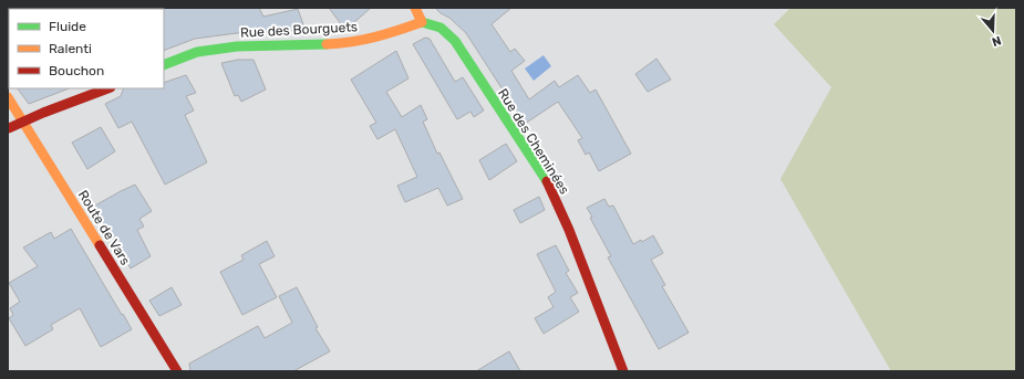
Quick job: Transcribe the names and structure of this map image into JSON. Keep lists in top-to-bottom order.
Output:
{
  "streets": {
    "street": ["Rue des Bourguets", "Rue des Cheminées", "Route de Vars"]
  },
  "crossings": [
    ["Rue des Bourguets", "Rue des Cheminées"]
  ],
  "legend": ["Fluide", "Ralenti", "Bouchon"],
  "north": "bottom"
}
